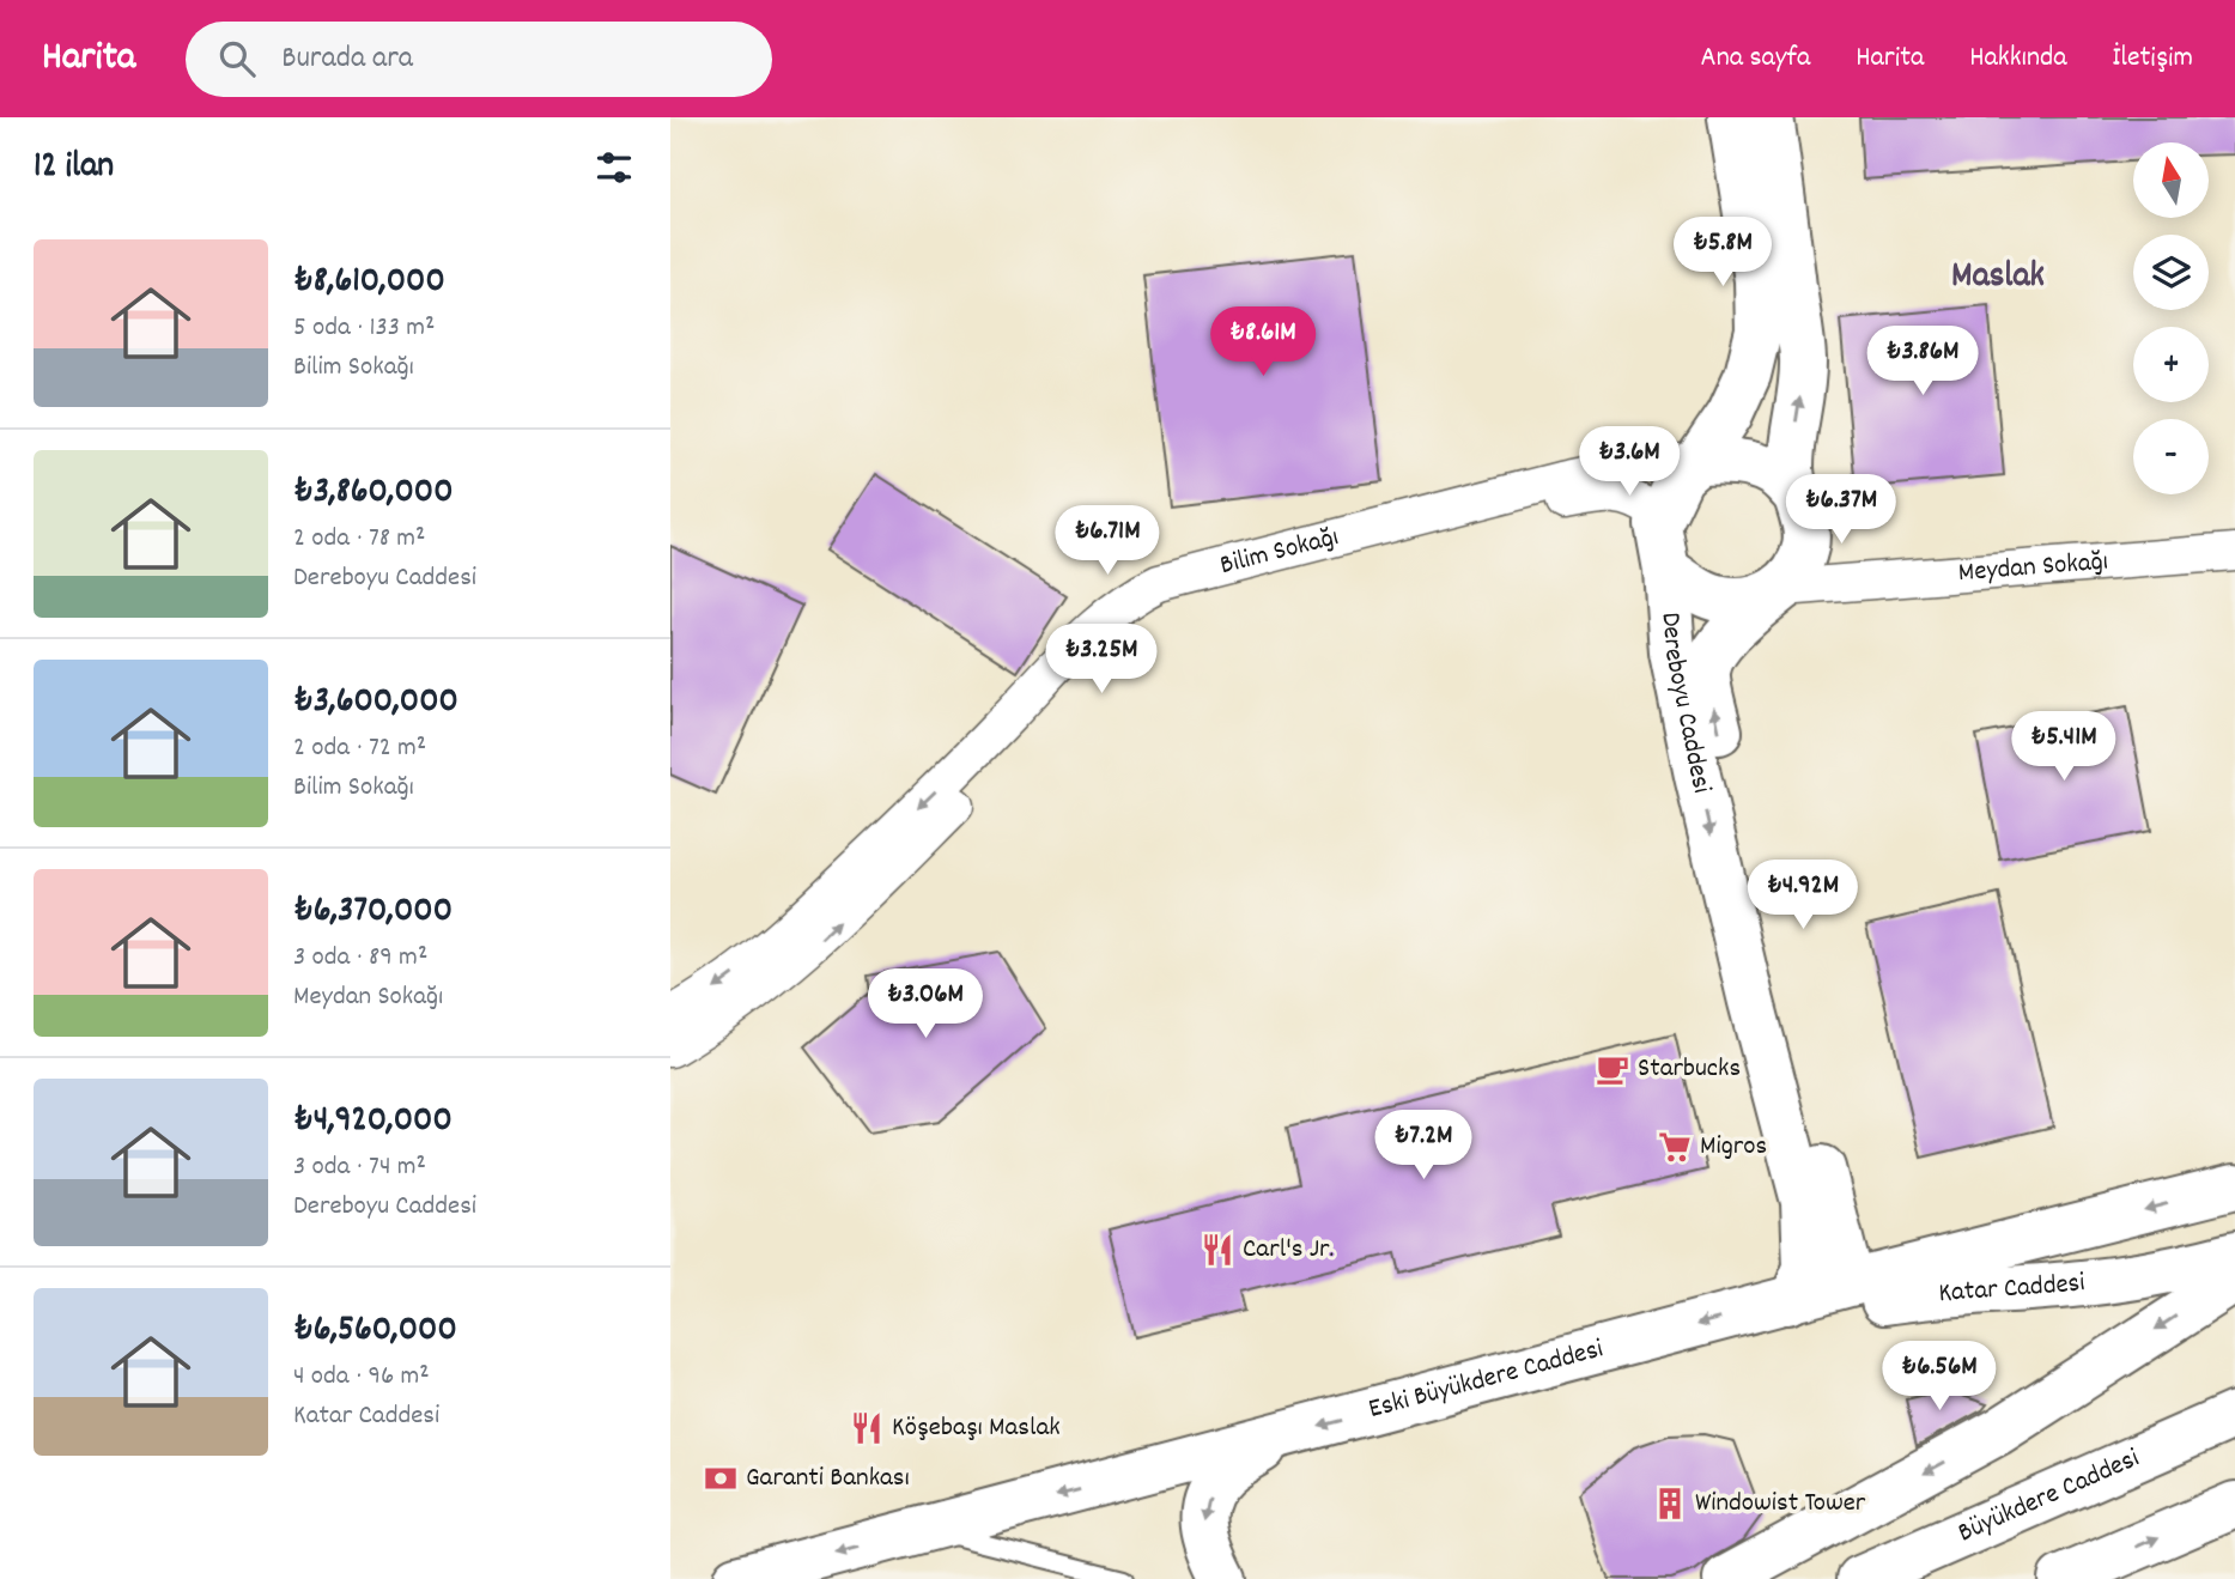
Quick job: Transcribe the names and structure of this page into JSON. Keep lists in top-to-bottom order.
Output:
{
  "streets": {
    "main road": [
      "Dereboyu Caddesi",
      "Katar Caddesi",
      "Eski Büyükdere Caddesi",
      "Büyükdere Caddesi"
    ],
    "street": ["Bilim Sokağı", "Meydan Sokağı"]
  },
  "crossings": [
    ["Bilim Sokağı", "Meydan Sokağı"],
    ["Bilim Sokağı", "Dereboyu Caddesi"],
    ["Meydan Sokağı", "Dereboyu Caddesi"],
    ["Dereboyu Caddesi", "Katar Caddesi"],
    ["Dereboyu Caddesi", "Eski Büyükdere Caddesi"],
    ["Katar Caddesi", "Eski Büyükdere Caddesi"]
  ],
  "districts": ["Maslak"],
  "places": {
    "cafe": ["Starbucks"],
    "supermarket": ["Migros"],
    "restaurant": ["Carl's Jr.", "Köşebaşı Maslak"],
    "bank": ["Garanti Bankası"],
    "building": ["Windowist Tower"]
  },
  "north": "top",
  "page": {
    "header": "Harita",
    "search": "Burada ara",
    "nav": [
      "Ana sayfa",
      "Harita",
      "Hakkında",
      "İletişim"
    ],
    "heading": "12 ilan",
    "map_buttons": ["+", "−"],
    "price": [
      "₺5.8M",
      "₺8.61M",
      "₺3.86M",
      "₺3.6M",
      "₺6.37M",
      "₺6.71M",
      "₺3.25M",
      "₺5.41M",
      "₺4.92M",
      "₺3.06M",
      "₺7.2M",
      "₺6.56M"
    ],
    "list": [
      {
        "name": "₺8,610,000",
        "note": "5 oda · 133 m² · Bilim Sokağı"
      },
      {
        "name": "₺3,860,000",
        "note": "2 oda · 78 m² · Dereboyu Caddesi"
      },
      {
        "name": "₺3,600,000",
        "note": "2 oda · 72 m² · Bilim Sokağı"
      },
      {
        "name": "₺6,370,000",
        "note": "3 oda · 89 m² · Meydan Sokağı"
      },
      {
        "name": "₺4,920,000",
        "note": "3 oda · 74 m² · Dereboyu Caddesi"
      },
      {
        "name": "₺6,560,000",
        "note": "4 oda · 96 m² · Katar Caddesi"
      }
    ]
  }
}
